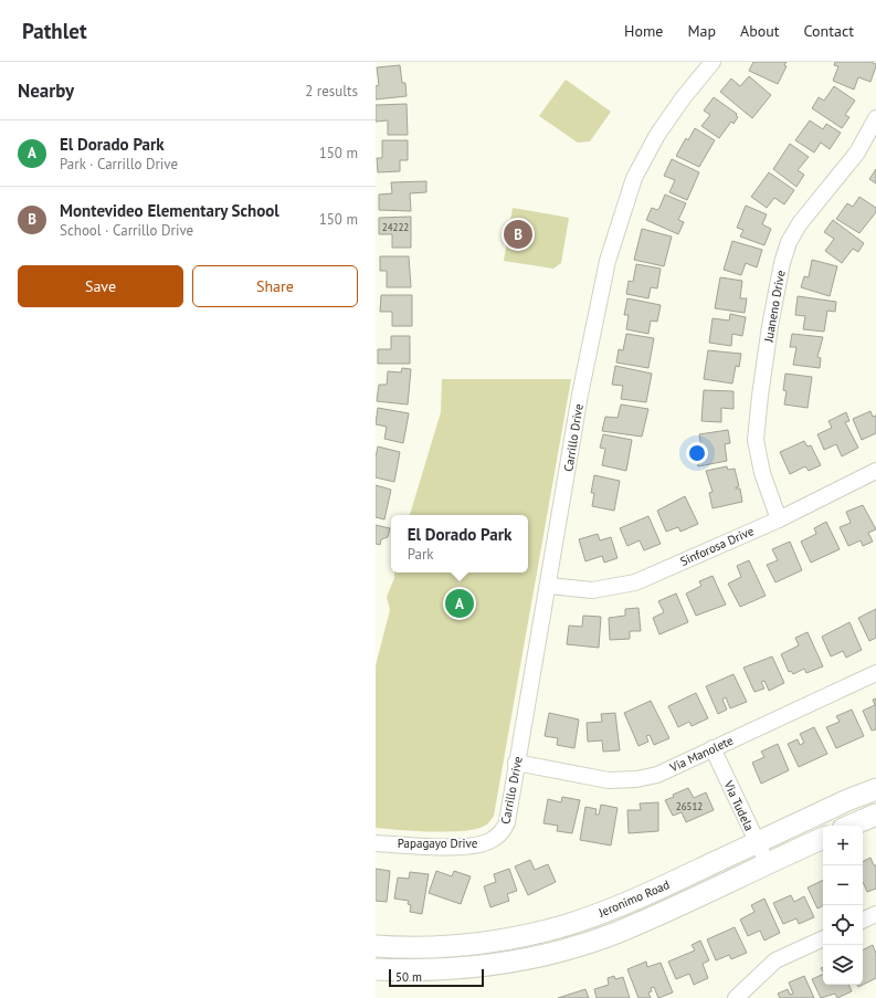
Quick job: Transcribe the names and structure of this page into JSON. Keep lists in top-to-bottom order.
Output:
{
  "streets": {
    "main road": ["Jeronimo Road"],
    "street": [
      "Juaneno Drive",
      "Carrillo Drive",
      "Sinforosa Drive",
      "Via Manolete",
      "Via Tudela",
      "Papagayo Drive"
    ]
  },
  "crossings": [
    ["Juaneno Drive", "Sinforosa Drive"],
    ["Carrillo Drive", "Sinforosa Drive"],
    ["Carrillo Drive", "Via Manolete"],
    ["Carrillo Drive", "Papagayo Drive"],
    ["Via Manolete", "Via Tudela"],
    ["Via Tudela", "Jeronimo Road"]
  ],
  "house_numbers": ["24222", "26512"],
  "scale_bar": "50 m",
  "page": {
    "header": "Pathlet",
    "nav": [
      "Home",
      "Map",
      "About",
      "Contact"
    ],
    "heading": ["Nearby", "2 results"],
    "list": [
      {
        "mark": "A",
        "name": "El Dorado Park",
        "note": "Park · Carrillo Drive",
        "value": "150 m"
      },
      {
        "mark": "B",
        "name": "Montevideo Elementary School",
        "note": "School · Carrillo Drive",
        "value": "150 m"
      }
    ],
    "pins": ["B", "A"],
    "buttons": ["Save", "Share"],
    "popup": ["El Dorado Park", "Park"],
    "map_buttons": ["+", "−"],
    "scale": "50 m"
  }
}
